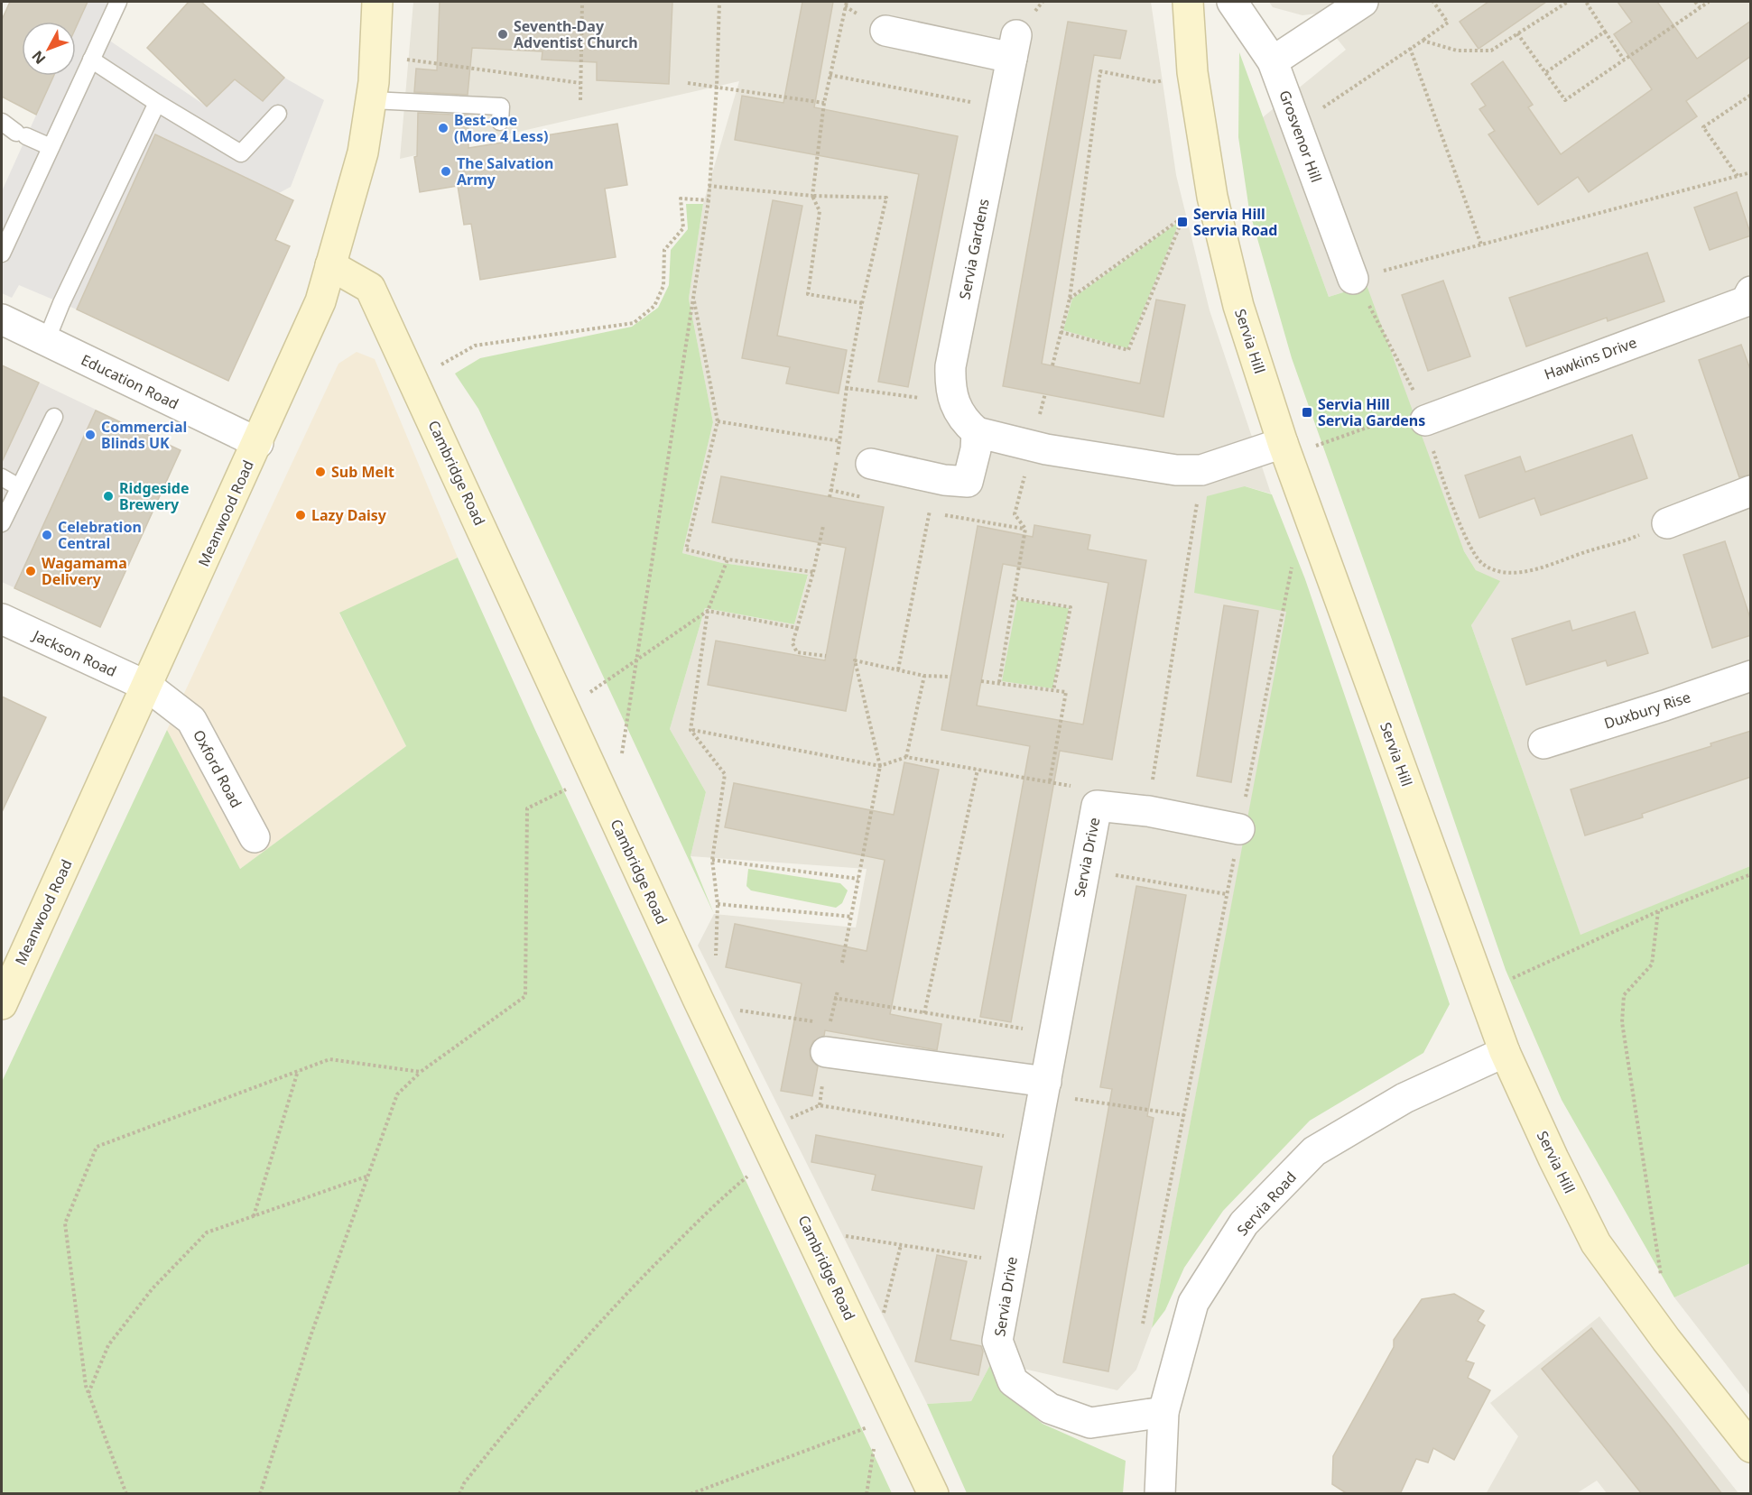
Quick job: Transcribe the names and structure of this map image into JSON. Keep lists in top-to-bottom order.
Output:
{
  "streets": {
    "street": [
      "Grosvenor Hill",
      "Servia Gardens",
      "Servia Hill",
      "Hawkins Drive",
      "Education Road",
      "Cambridge Road",
      "Meanwood Road",
      "Jackson Road",
      "Duxbury Rise",
      "Oxford Road",
      "Servia Drive",
      "Servia Road"
    ]
  },
  "crossings": [
    ["Servia Hill", "Servia Road"],
    ["Education Road", "Meanwood Road"],
    ["Cambridge Road", "Meanwood Road"],
    ["Meanwood Road", "Jackson Road"],
    ["Meanwood Road", "Oxford Road"],
    ["Jackson Road", "Oxford Road"],
    ["Servia Drive", "Servia Road"]
  ],
  "places": {
    "other": [
      "Seventh-Day Adventist Church",
      "Best-one (More 4 Less)",
      "The Salvation Army",
      "Commercial Blinds UK",
      "Sub Melt",
      "Ridgeside Brewery",
      "Lazy Daisy",
      "Celebration Central",
      "Wagamama Delivery"
    ],
    "transit": ["Servia Hill Servia Road", "Servia Hill Servia Gardens"]
  },
  "north": "bottom left"
}
